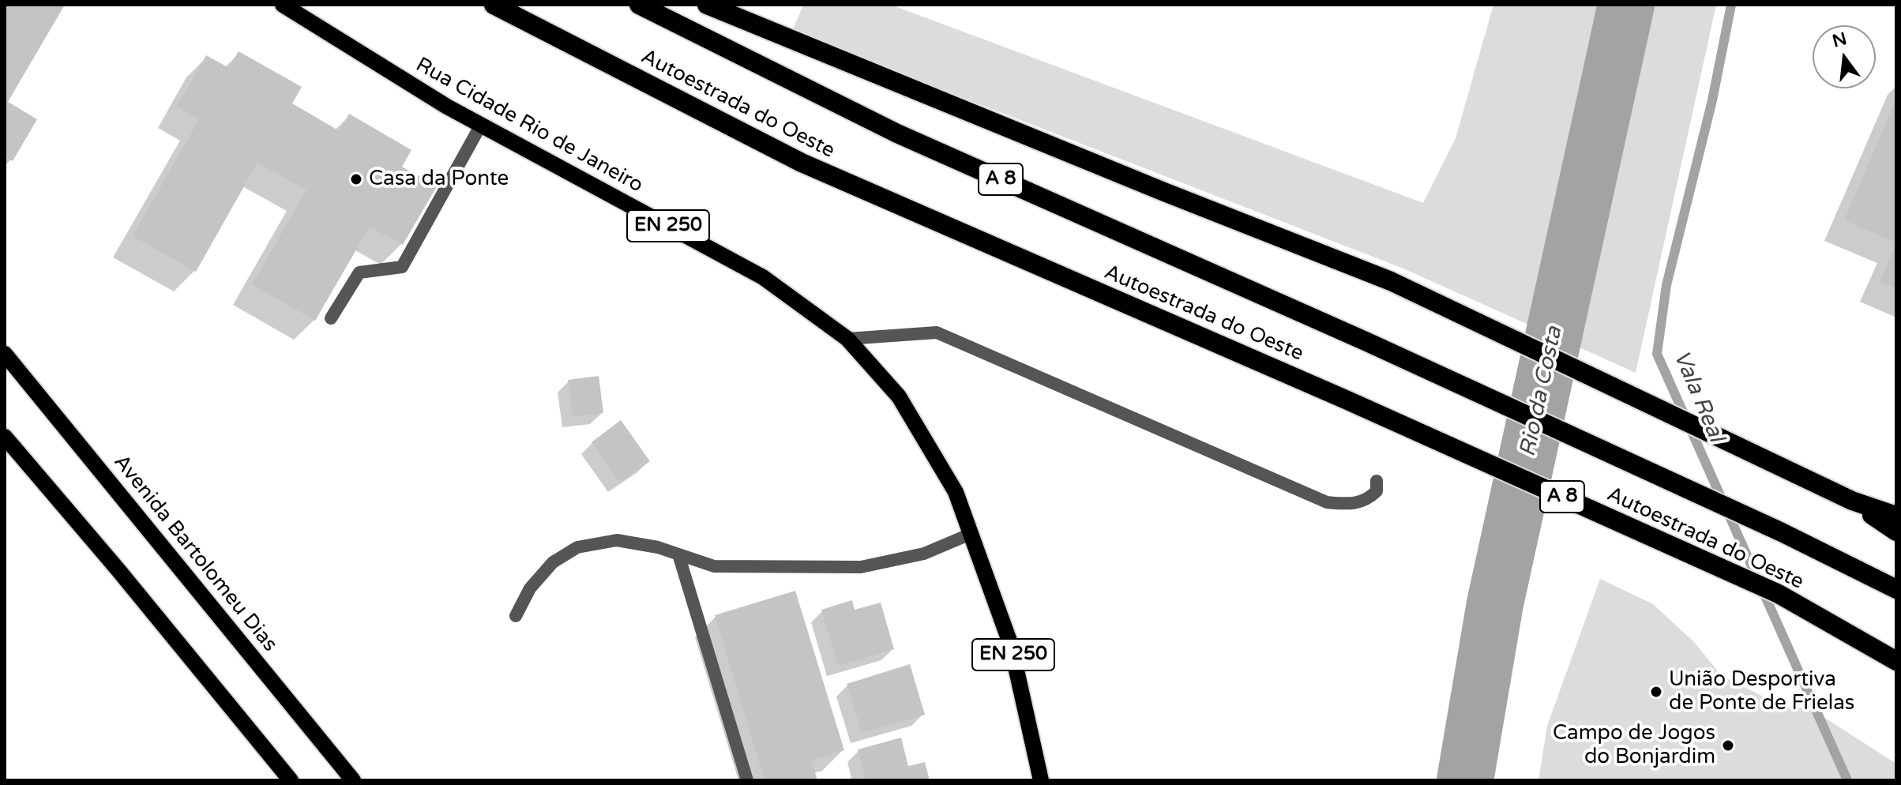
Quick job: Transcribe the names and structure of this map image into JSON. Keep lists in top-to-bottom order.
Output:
{
  "streets": {
    "highway": ["Autoestrada do Oeste", "A 8"],
    "main road": ["Rua Cidade Rio de Janeiro", "EN 250", "Avenida Bartolomeu Dias"]
  },
  "crossings": [
    ["Rua Cidade Rio de Janeiro", "EN 250"]
  ],
  "water": ["Rio da Costa", "Vala Real"],
  "places": ["Casa da Ponte", "União Desportiva de Ponte de Frielas", "Campo de Jogos do Bonjardim"],
  "north": "top"
}
